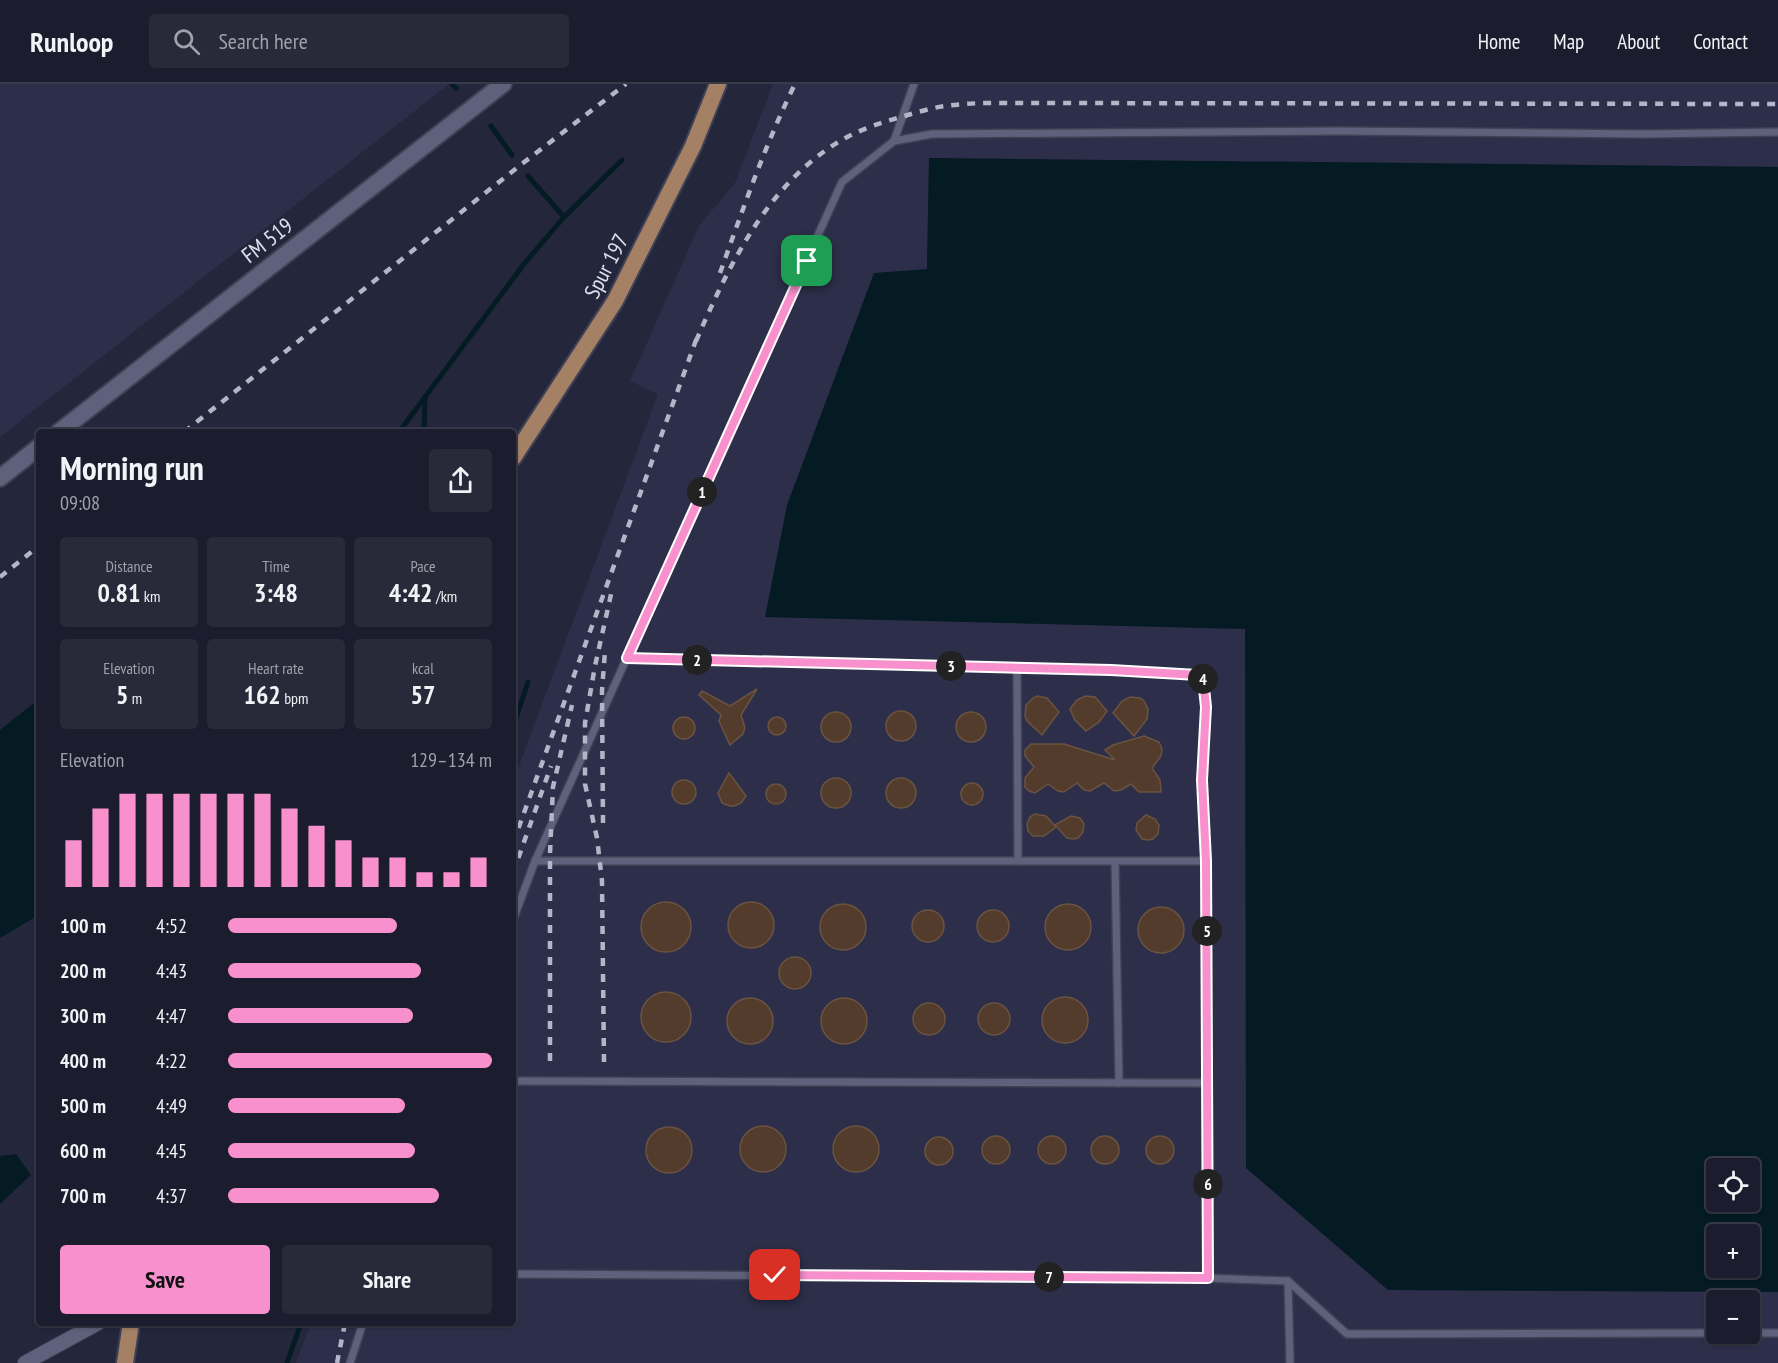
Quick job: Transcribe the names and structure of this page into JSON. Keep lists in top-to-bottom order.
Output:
{
  "streets": {
    "main road": ["FM 519", "Spur 197"]
  },
  "page": {
    "header": "Runloop",
    "search": "Search here",
    "nav": [
      "Home",
      "Map",
      "About",
      "Contact"
    ],
    "heading": ["Morning run", "09:08"],
    "pins": [
      "1",
      "2",
      "3",
      "4",
      "5",
      "6",
      "7"
    ],
    "stats": [
      ["Distance", "0.81 km"],
      ["Time", "3:48"],
      ["Pace", "4:42 /km"],
      ["Elevation", "5 m"],
      ["Heart rate", "162 bpm"],
      ["kcal", "57"]
    ],
    "chart": ["Elevation", "129–134 m"],
    "list": [
      {
        "name": "100 m",
        "note": "4:52"
      },
      {
        "name": "200 m",
        "note": "4:43"
      },
      {
        "name": "300 m",
        "note": "4:47"
      },
      {
        "name": "400 m",
        "note": "4:22"
      },
      {
        "name": "500 m",
        "note": "4:49"
      },
      {
        "name": "600 m",
        "note": "4:45"
      },
      {
        "name": "700 m",
        "note": "4:37"
      }
    ],
    "map_buttons": ["+", "−"],
    "buttons": ["Save", "Share"]
  }
}
